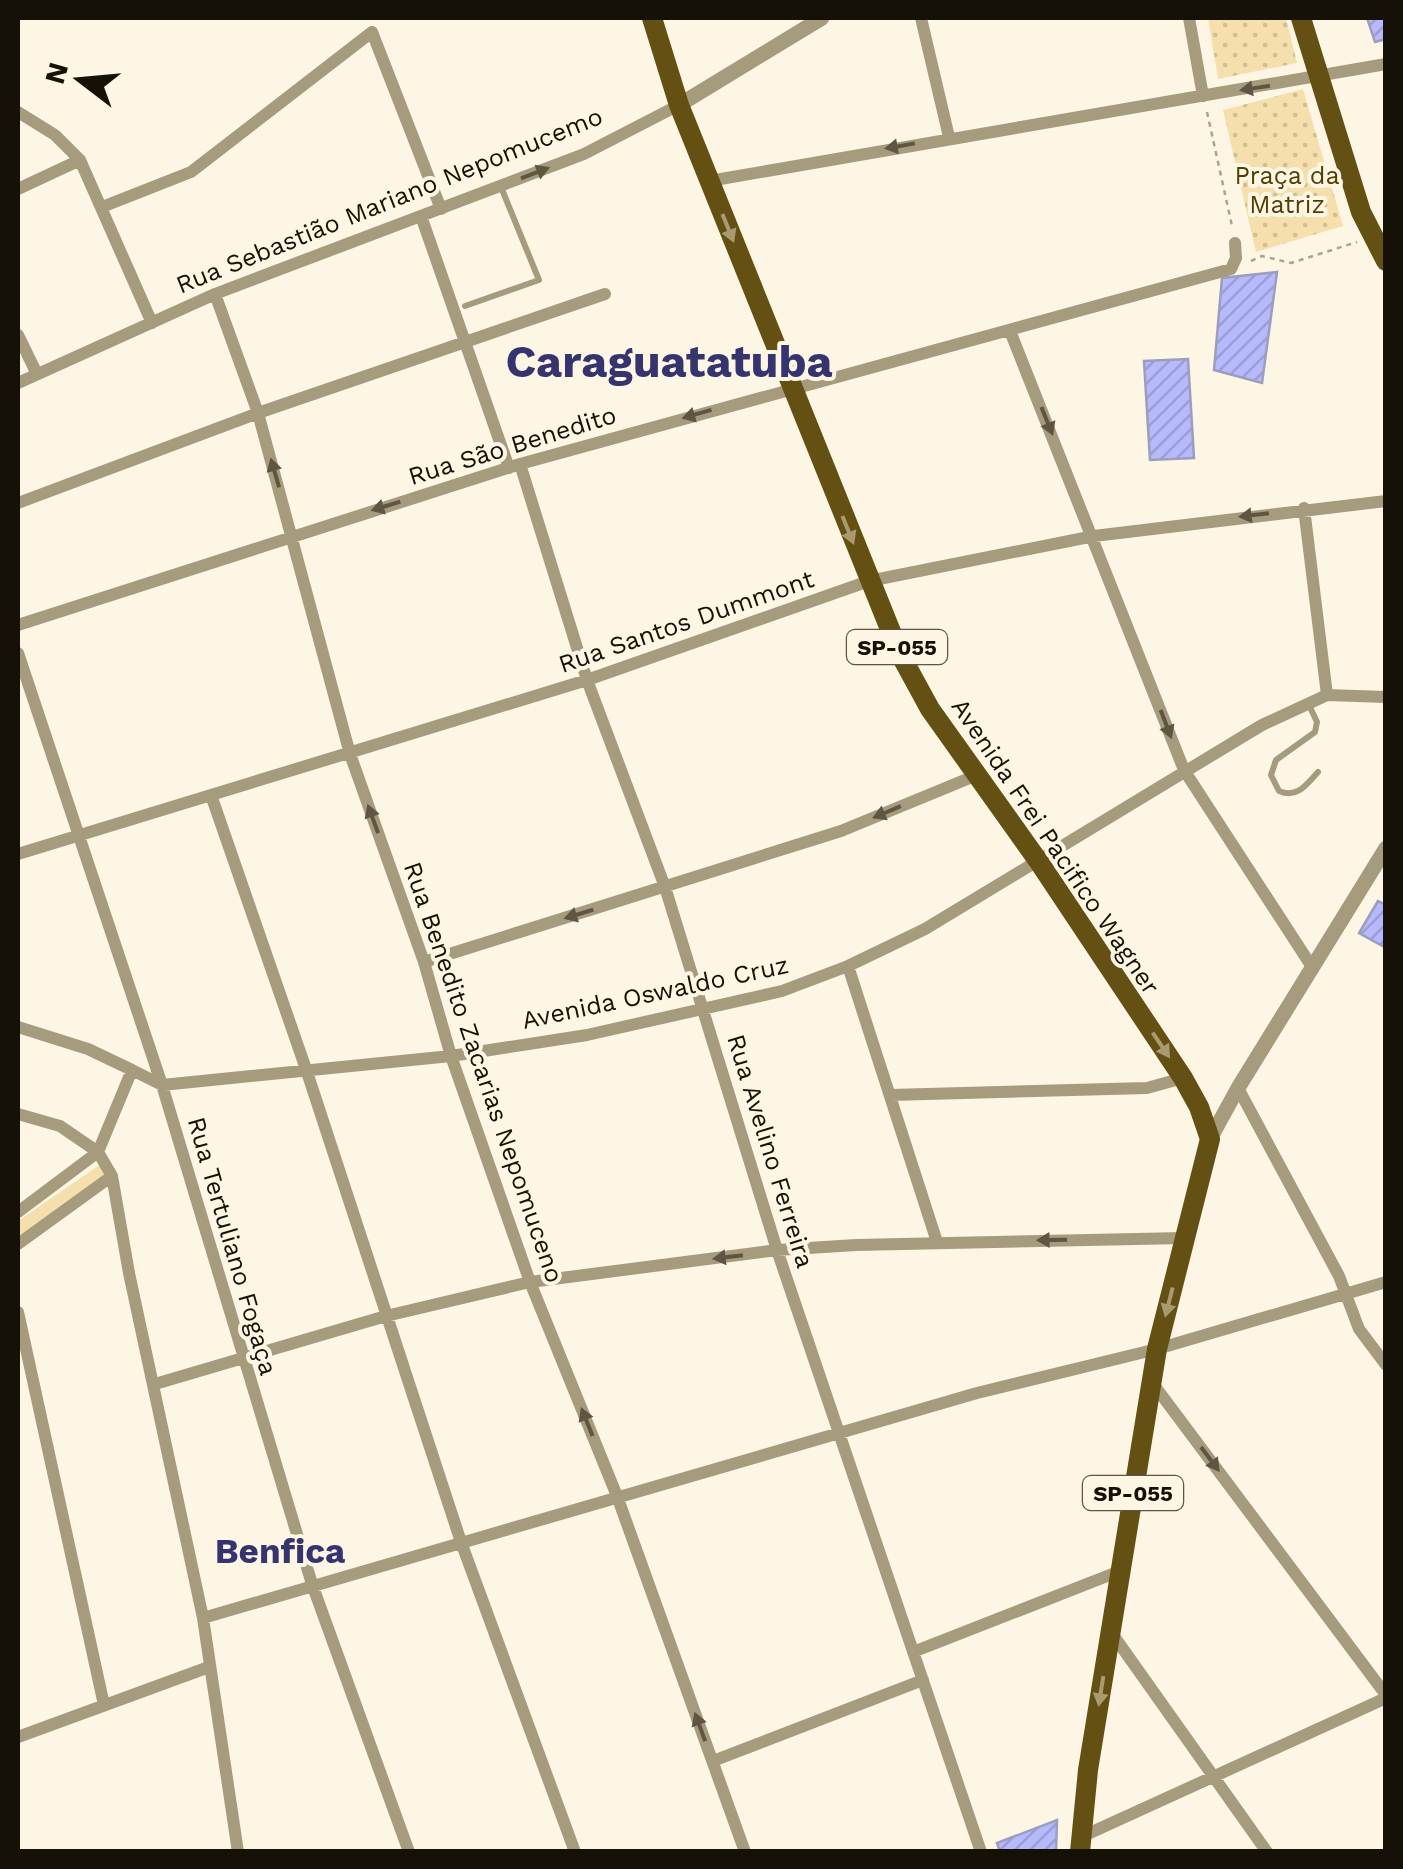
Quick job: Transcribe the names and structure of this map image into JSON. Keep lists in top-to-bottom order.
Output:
{
  "streets": {
    "main road": ["SP-055", "Avenida Frei Pacifico Wagner"],
    "street": [
      "Rua Sebastião Mariano Nepomucemo",
      "Rua São Benedito",
      "Rua Santos Dummont",
      "Avenida Oswaldo Cruz",
      "Rua Benedito Zacarias Nepomuceno",
      "Rua Avelino Ferreira",
      "Rua Tertuliano Fogaça"
    ]
  },
  "crossings": [
    ["Rua Sebastião Mariano Nepomucemo", "Avenida Frei Pacifico Wagner"],
    ["Rua Sebastião Mariano Nepomucemo", "Rua Benedito Zacarias Nepomuceno"],
    ["Rua Sebastião Mariano Nepomucemo", "Rua Avelino Ferreira"],
    ["Rua São Benedito", "Avenida Frei Pacifico Wagner"],
    ["Rua São Benedito", "Rua Benedito Zacarias Nepomuceno"],
    ["Rua São Benedito", "Rua Avelino Ferreira"],
    ["Rua Santos Dummont", "Avenida Frei Pacifico Wagner"],
    ["Rua Santos Dummont", "Rua Benedito Zacarias Nepomuceno"],
    ["Rua Santos Dummont", "Rua Avelino Ferreira"],
    ["Rua Santos Dummont", "Rua Tertuliano Fogaça"],
    ["SP-055", "Avenida Frei Pacifico Wagner"],
    ["Avenida Frei Pacifico Wagner", "Avenida Oswaldo Cruz"],
    ["Avenida Oswaldo Cruz", "Rua Benedito Zacarias Nepomuceno"],
    ["Avenida Oswaldo Cruz", "Rua Avelino Ferreira"],
    ["Avenida Oswaldo Cruz", "Rua Tertuliano Fogaça"]
  ],
  "one_way": ["Rua São Benedito", "Avenida Frei Pacifico Wagner", "Rua Benedito Zacarias Nepomuceno"],
  "districts": ["Caraguatatuba", "Benfica"],
  "parks": ["Praça da Matriz"],
  "north": "left"
}
